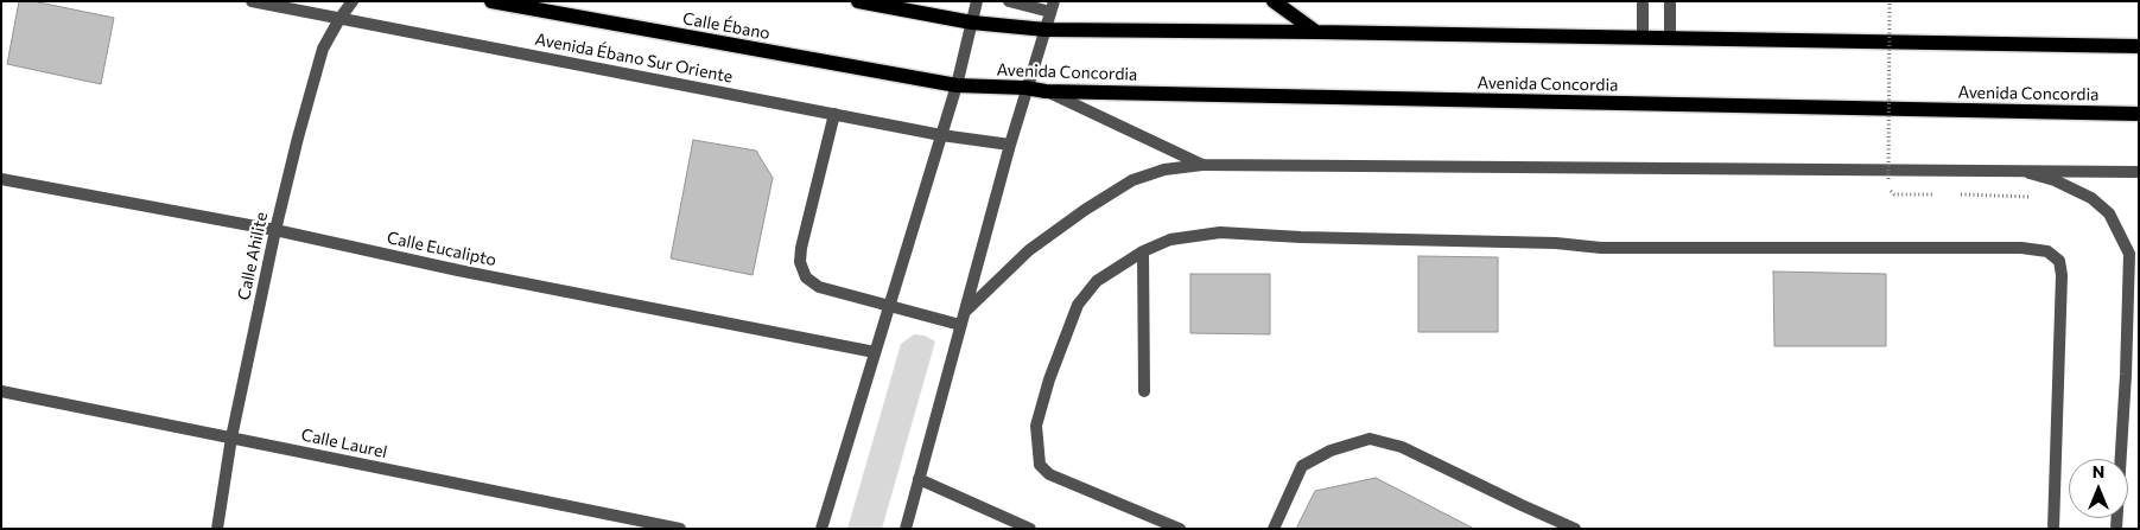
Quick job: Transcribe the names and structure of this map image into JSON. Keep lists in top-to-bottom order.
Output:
{
  "streets": {
    "main road": ["Calle Ébano", "Avenida Concordia"],
    "street": [
      "Avenida Ébano Sur Oriente",
      "Calle Eucalipto",
      "Calle Ahilite",
      "Calle Laurel"
    ]
  },
  "crossings": [
    ["Calle Ébano", "Avenida Concordia"],
    ["Avenida Ébano Sur Oriente", "Calle Ahilite"],
    ["Calle Eucalipto", "Calle Ahilite"],
    ["Calle Ahilite", "Calle Laurel"]
  ],
  "north": "top"
}
